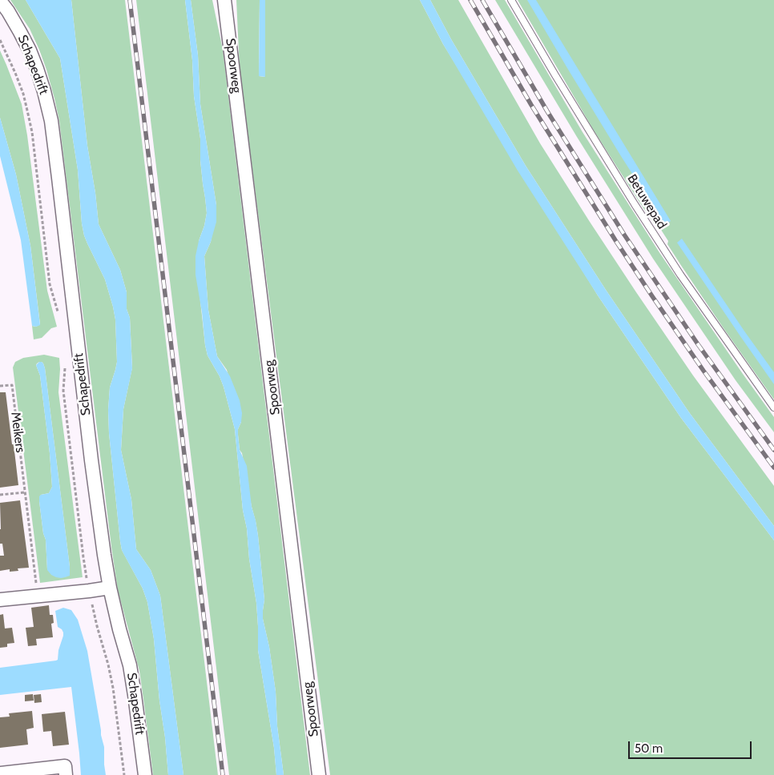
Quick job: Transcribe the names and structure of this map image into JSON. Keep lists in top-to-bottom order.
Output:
{
  "streets": {
    "street": ["Schapedrift", "Spoorweg"],
    "lane": ["Betuwepad"],
    "path": ["Meikers"]
  },
  "scale_bar": "50 m"
}
